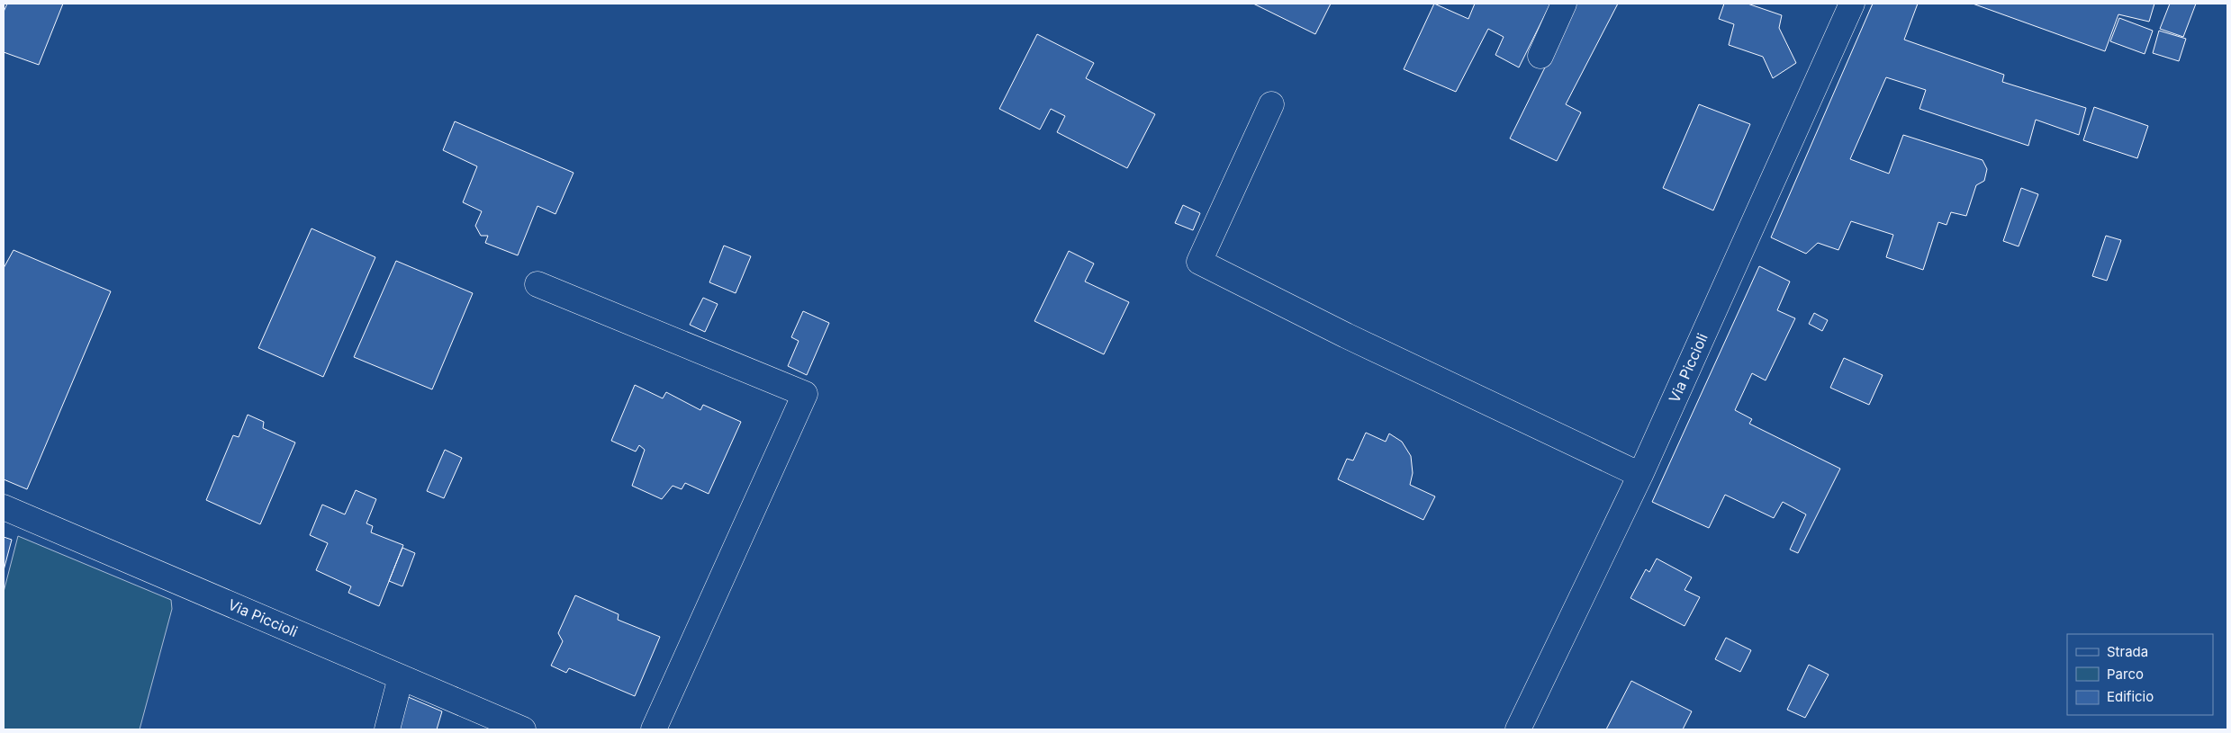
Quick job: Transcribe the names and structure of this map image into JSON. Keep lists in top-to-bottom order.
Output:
{
  "streets": {
    "street": ["Via Piccioli"]
  },
  "legend": ["Strada", "Parco", "Edificio"]
}
